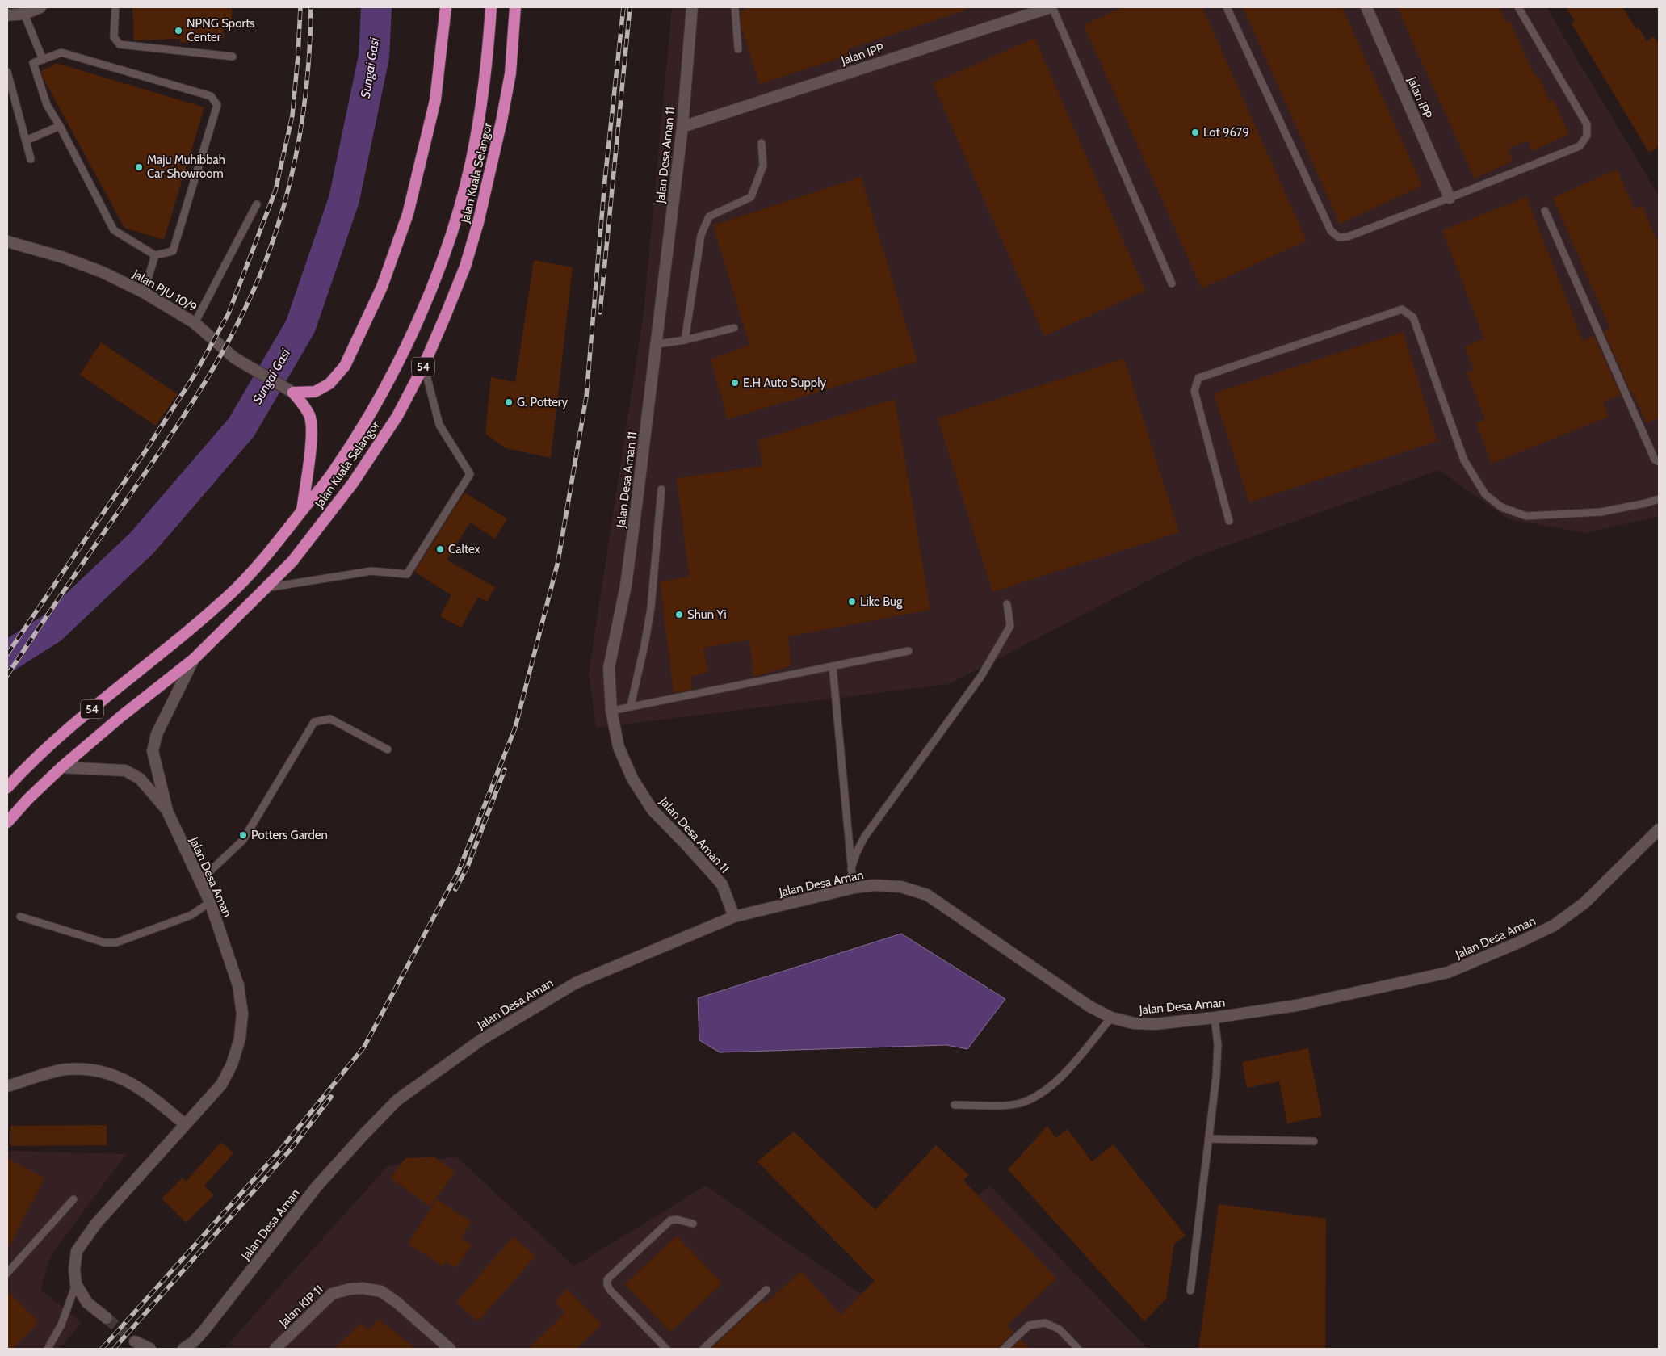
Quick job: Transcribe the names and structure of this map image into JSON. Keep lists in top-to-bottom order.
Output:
{
  "streets": {
    "highway": ["Jalan Kuala Selangor", "54"],
    "street": [
      "Jalan IPP",
      "Jalan Desa Aman 11",
      "Jalan PJU 10/9",
      "Jalan Desa Aman",
      "Jalan KIP 11"
    ]
  },
  "crossings": [
    ["Jalan IPP", "Jalan Desa Aman 11"],
    ["Jalan Desa Aman 11", "Jalan Desa Aman"],
    ["Jalan Kuala Selangor", "Jalan Desa Aman"]
  ],
  "water": ["Sungai Gasi"],
  "places": [
    "NPNG Sports Center",
    "Lot 9679",
    "Maju Muhibbah Car Showroom",
    "E.H Auto Supply",
    "G. Pottery",
    "Caltex",
    "Like Bug",
    "Shun Yi",
    "Potters Garden"
  ]
}
